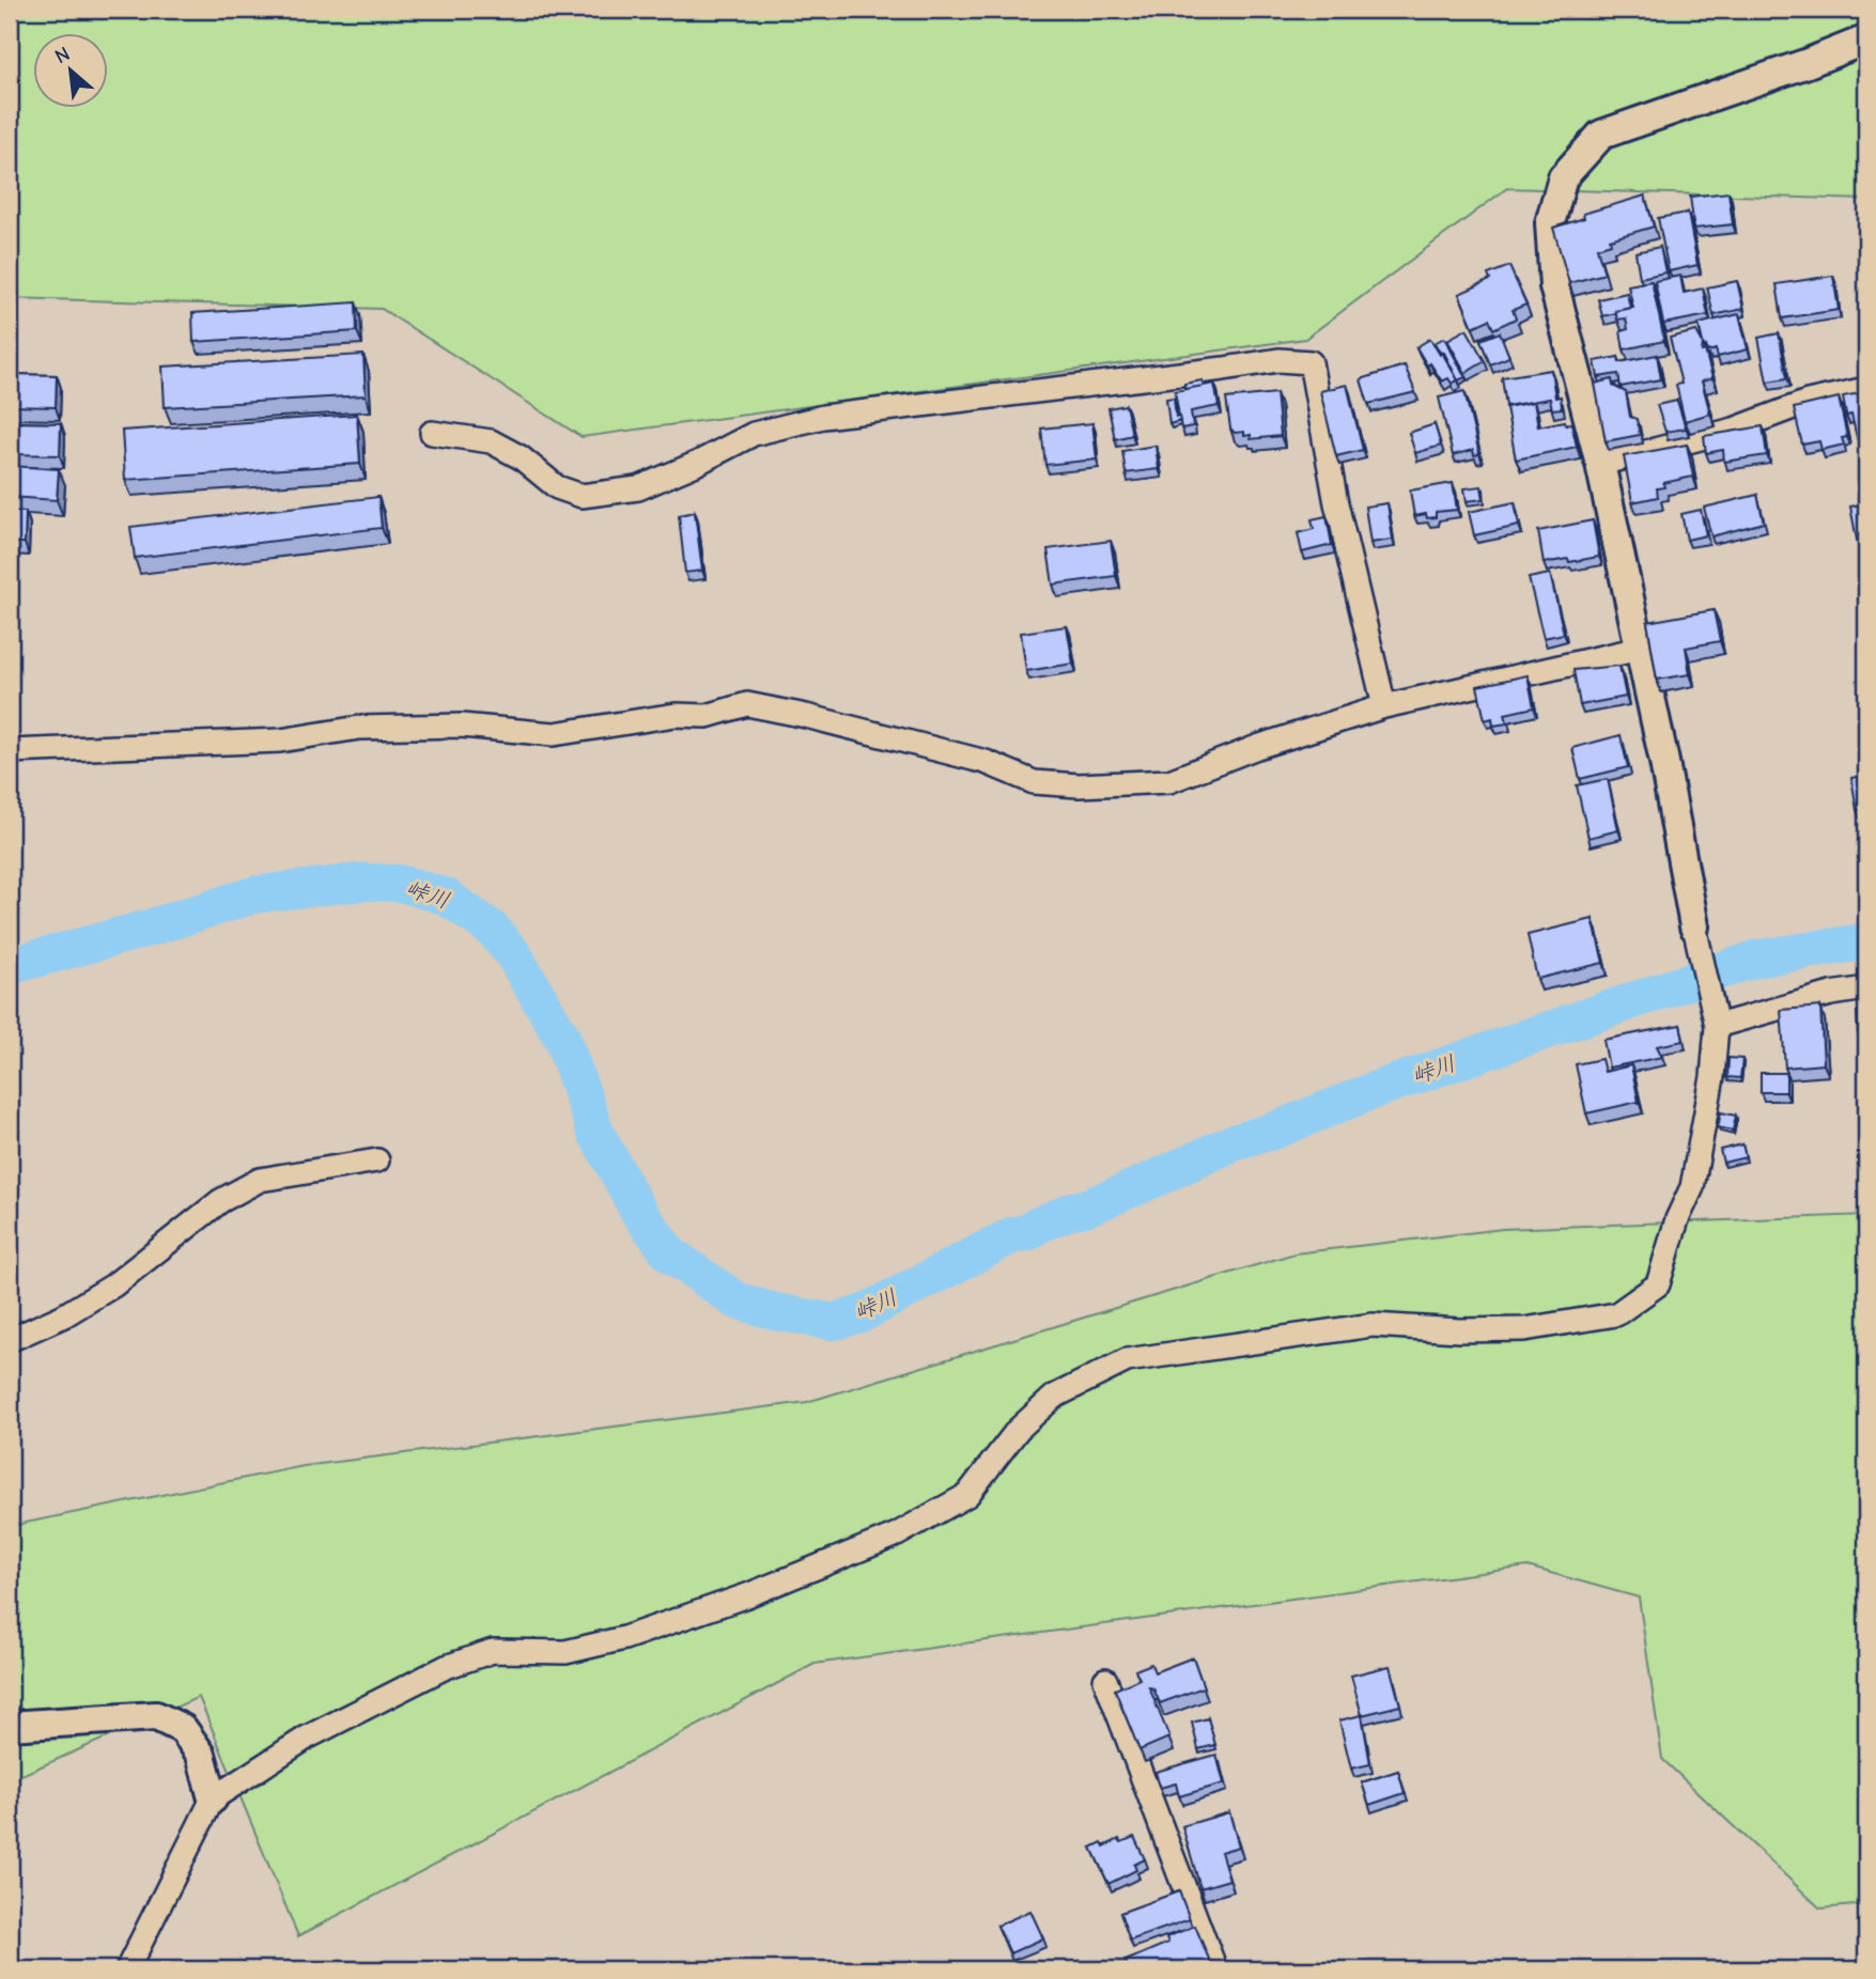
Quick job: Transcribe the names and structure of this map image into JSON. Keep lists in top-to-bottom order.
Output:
{
  "water": ["峠川"],
  "north": "top left"
}
